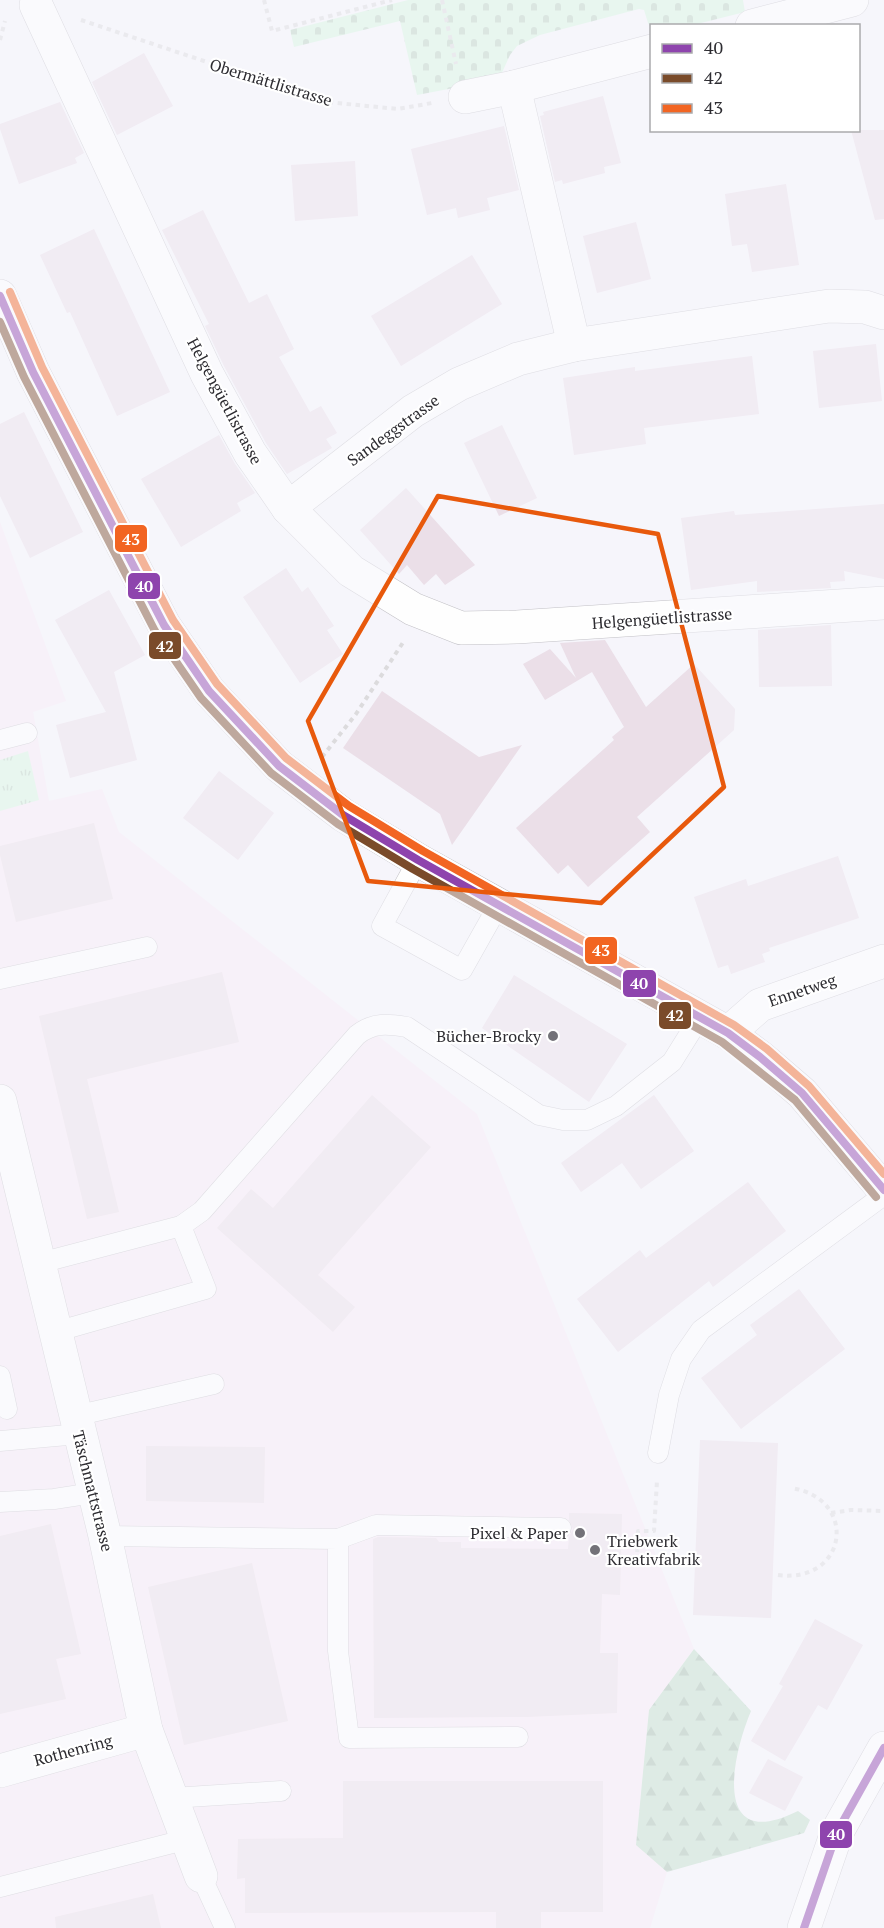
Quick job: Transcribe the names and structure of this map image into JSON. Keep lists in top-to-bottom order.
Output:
{
  "streets": {
    "street": [
      "Helgengüetlistrasse",
      "Sandeggstrasse",
      "Ennetweg",
      "Täschmattstrasse",
      "Rothenring"
    ],
    "path": ["Obermättlistrasse"]
  },
  "crossings": [
    ["Obermättlistrasse", "Helgengüetlistrasse"],
    ["Helgengüetlistrasse", "Sandeggstrasse"],
    ["Täschmattstrasse", "Rothenring"]
  ],
  "places": ["Bücher-Brocky", "Pixel & Paper", "Triebwerk Kreativfabrik"],
  "lines": ["transit line 43", "transit line 40", "transit line 42"],
  "legend": ["40", "42", "43"]
}
